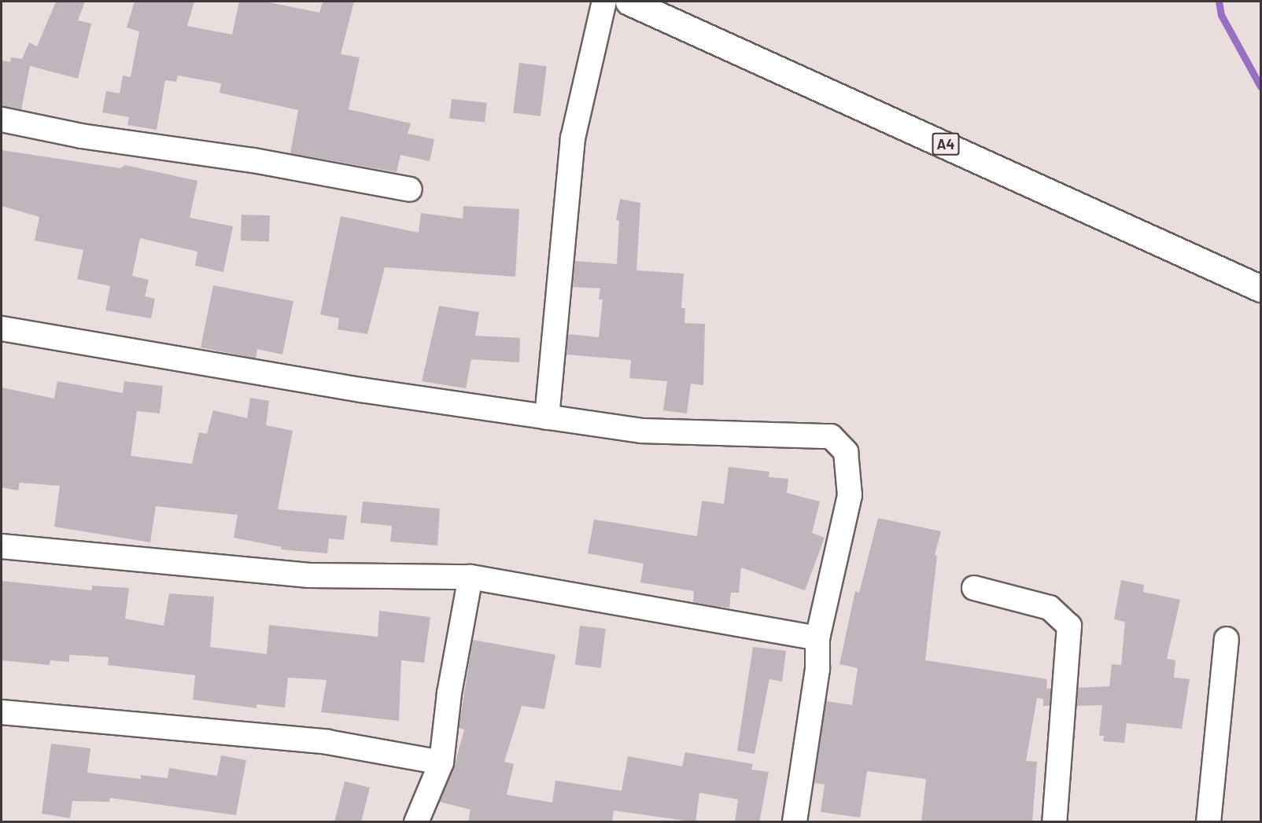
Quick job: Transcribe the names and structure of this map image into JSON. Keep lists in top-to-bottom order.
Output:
{
  "streets": {
    "highway": ["A4"]
  }
}
